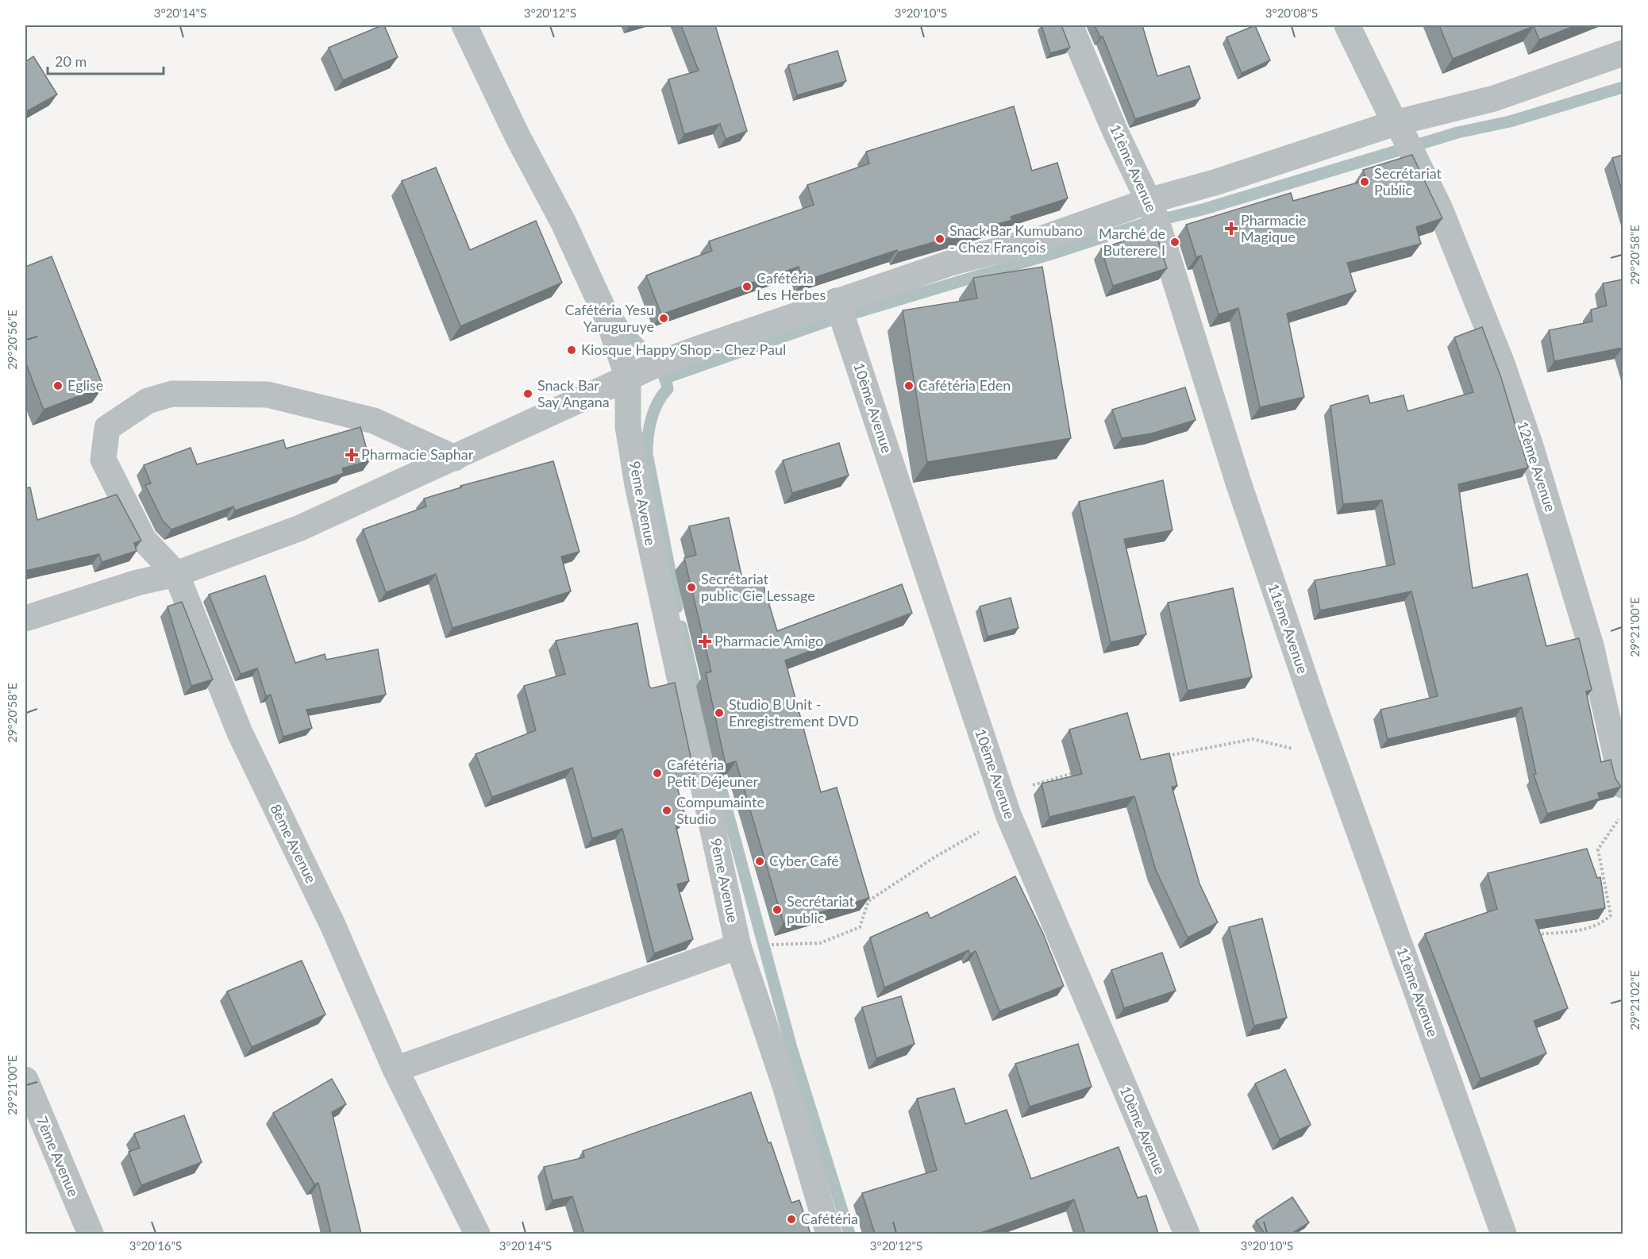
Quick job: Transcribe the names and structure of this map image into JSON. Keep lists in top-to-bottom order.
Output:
{
  "streets": {
    "street": [
      "11ème Avenue",
      "10ème Avenue",
      "12ème Avenue",
      "9ème Avenue",
      "8ème Avenue",
      "7ème Avenue"
    ]
  },
  "places": {
    "other": [
      "Secrétariat Public",
      "Snack Bar Kumubano - Chez François",
      "Marché de Buterere I",
      "Cafétéria Les Herbes",
      "Cafétéria Yesu Yaruguruye",
      "Kiosque Happy Shop - Chez Paul",
      "Eglise",
      "Cafétéria Eden",
      "Snack Bar Say Angana",
      "Secrétariat public Cie Lessage",
      "Studio B Unit - Enregistrement DVD",
      "Cafétéria Petit Déjeuner",
      "Compumainte Studio",
      "Cyber Café",
      "Secrétariat public",
      "Cafétéria"
    ],
    "health": ["Pharmacie Magique", "Pharmacie Saphar", "Pharmacie Amigo"]
  },
  "scale_bar": "20 m",
  "coordinates": [
    "3°20'14\"S",
    "3°20'12\"S",
    "3°20'10\"S",
    "3°20'08\"S",
    "29°20'58\"E",
    "29°20'56\"E",
    "29°21'00\"E",
    "29°21'02\"E",
    "3°20'16\"S"
  ]
}
